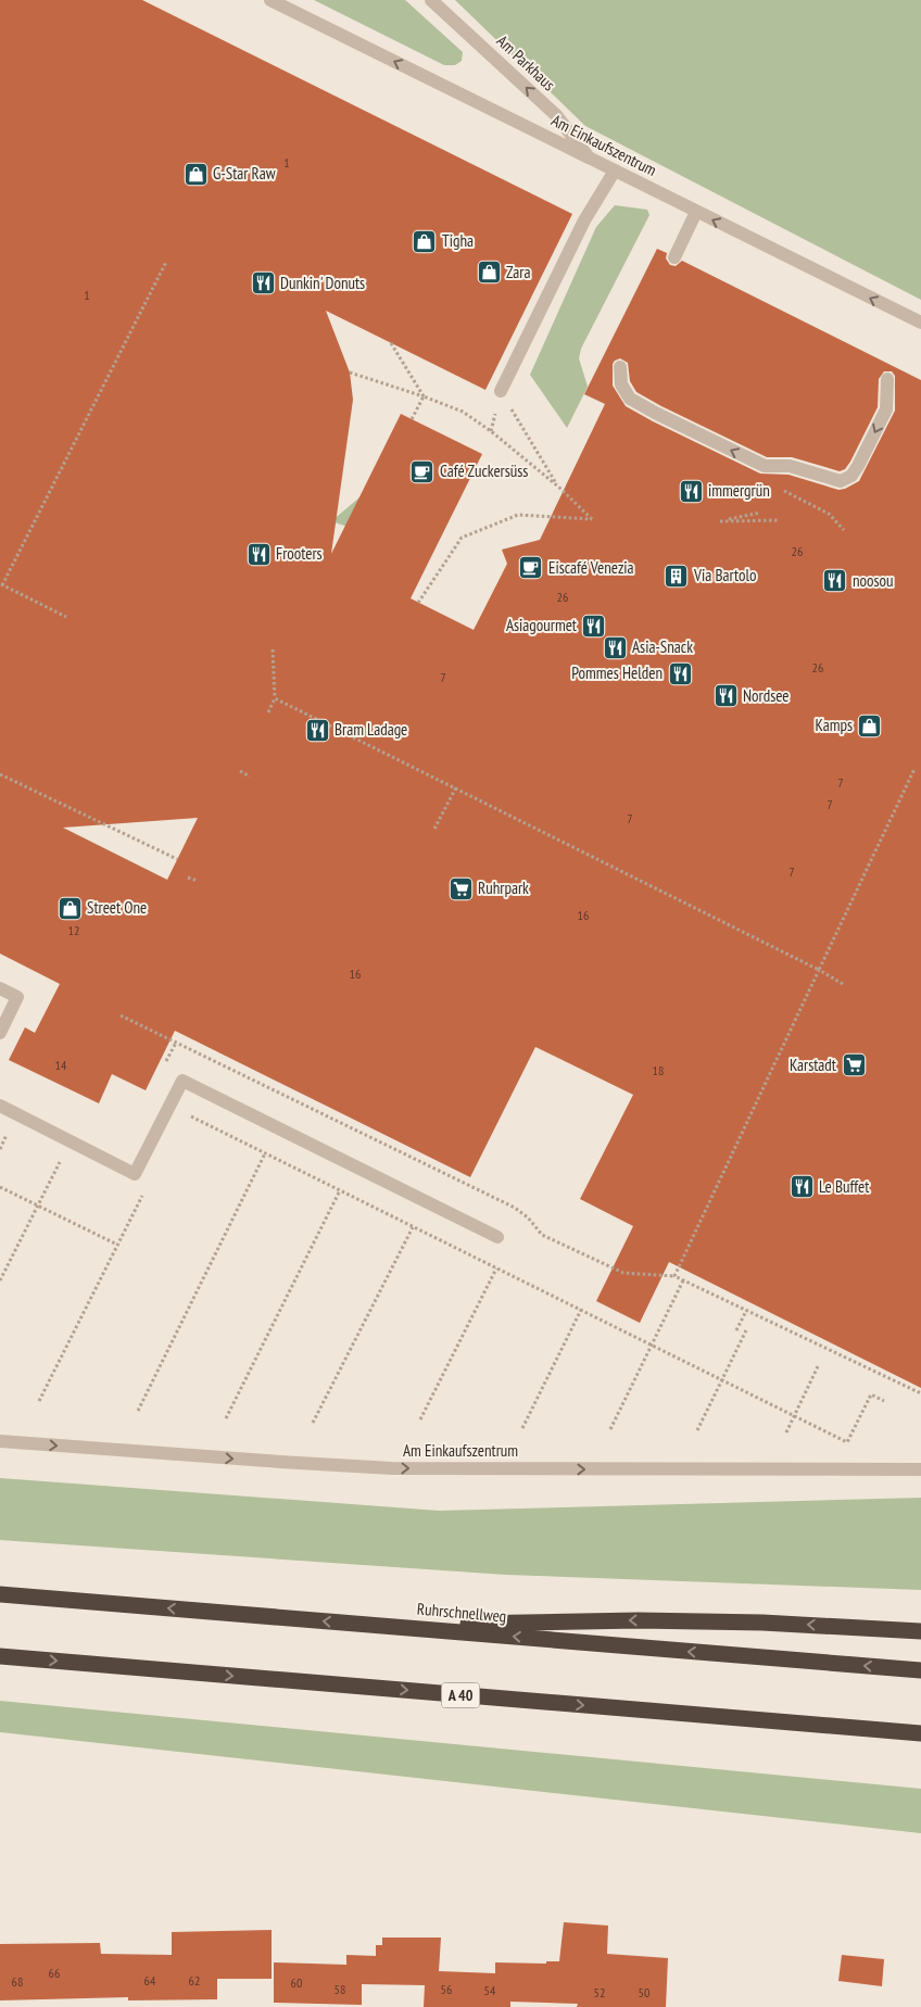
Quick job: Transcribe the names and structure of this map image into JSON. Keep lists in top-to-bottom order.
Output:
{
  "streets": {
    "highway": ["Ruhrschnellweg", "A 40"],
    "street": ["Am Parkhaus", "Am Einkaufszentrum"]
  },
  "crossings": [
    ["Am Parkhaus", "Am Einkaufszentrum"]
  ],
  "one_way": ["Am Parkhaus"],
  "places": {
    "shop": [
      "G-Star Raw",
      "Tigha",
      "Zara",
      "Kamps",
      "Street One"
    ],
    "restaurant": [
      "Dunkin' Donuts",
      "immergrün",
      "Frooters",
      "noosou",
      "Asiagourmet",
      "Asia-Snack",
      "Pommes Helden",
      "Nordsee",
      "Bram Ladage",
      "Le Buffet"
    ],
    "cafe": ["Café Zuckersüss", "Eiscafé Venezia"],
    "building": ["Via Bartolo"],
    "supermarket": ["Ruhrpark", "Karstadt"]
  },
  "house_numbers": [
    "1",
    "1",
    "26",
    "26",
    "26",
    "7",
    "7",
    "7",
    "7",
    "7",
    "16",
    "12",
    "16",
    "14",
    "18",
    "66",
    "64",
    "62",
    "68",
    "60",
    "58",
    "56",
    "54",
    "52",
    "50"
  ]
}
